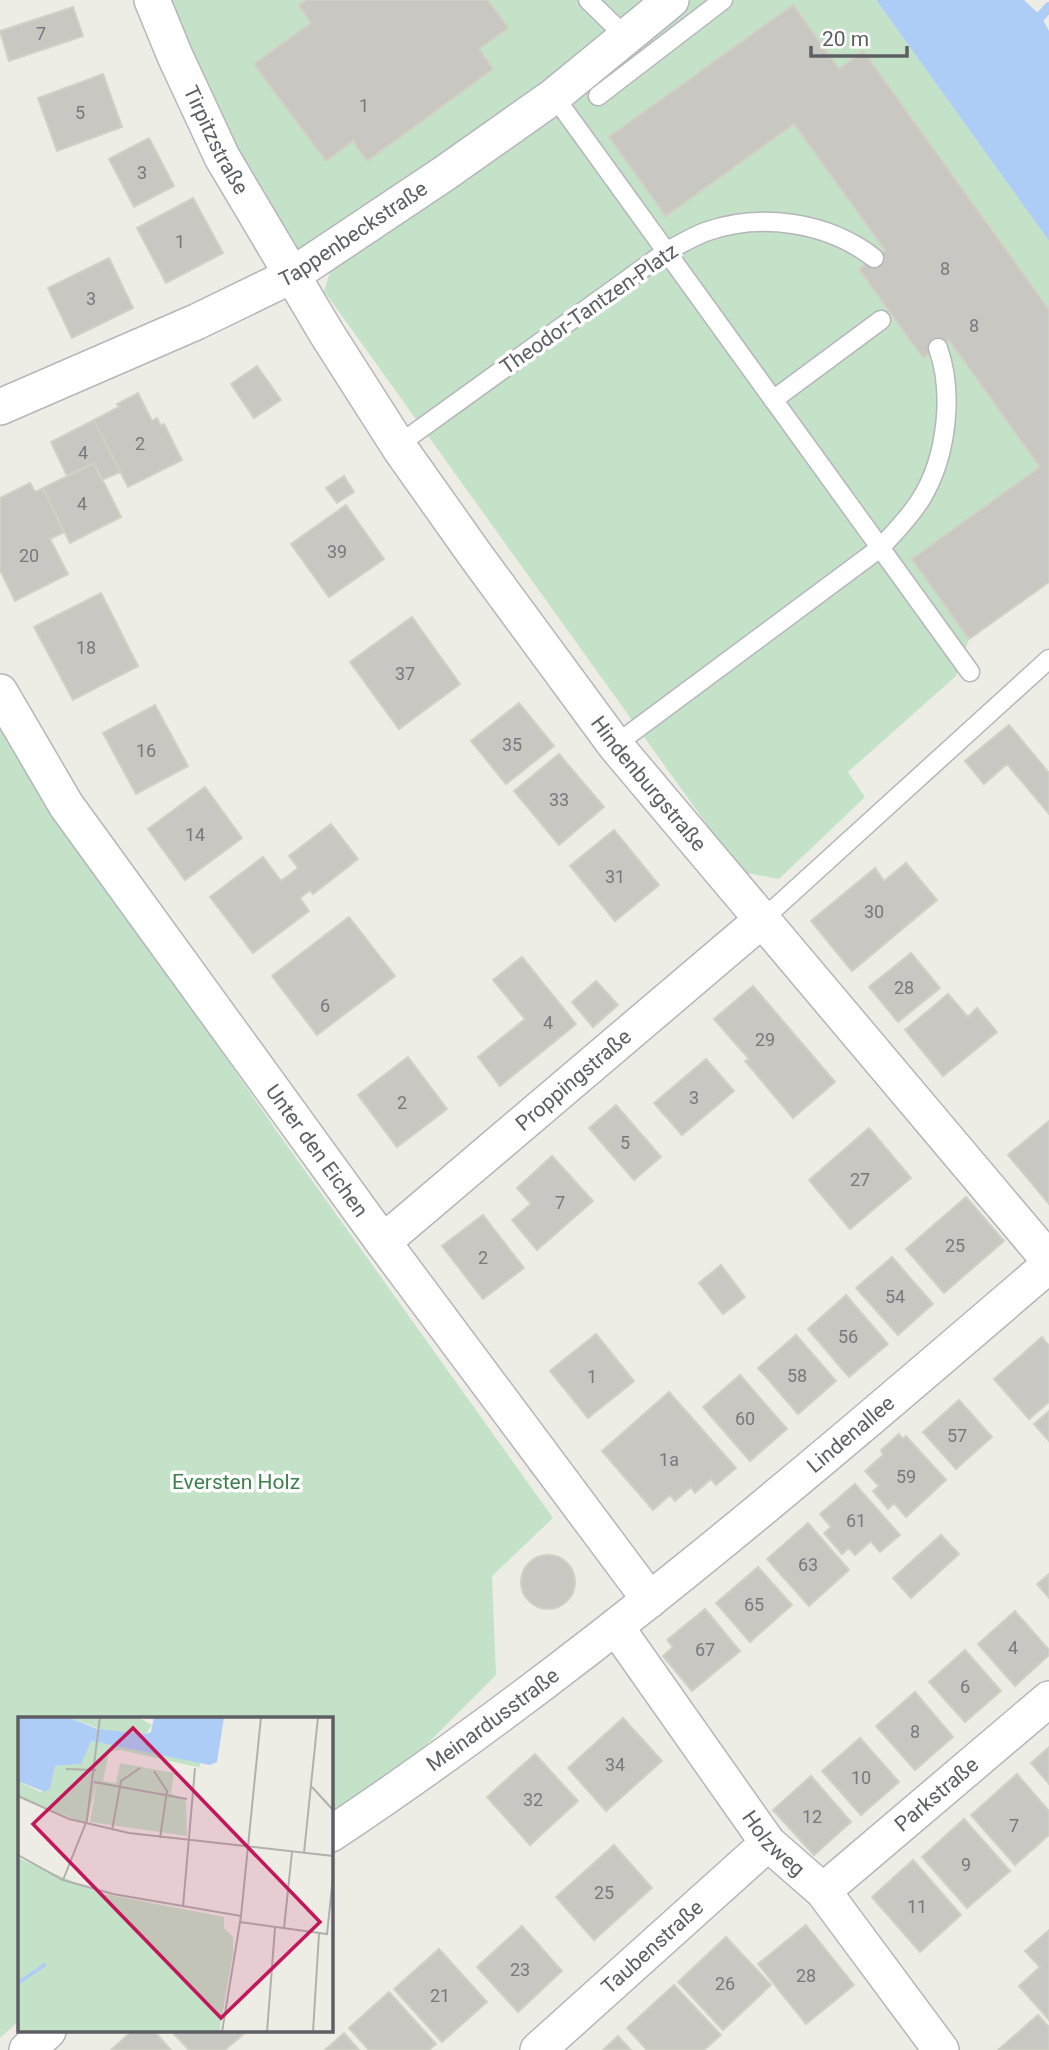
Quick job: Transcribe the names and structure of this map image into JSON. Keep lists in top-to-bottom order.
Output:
{
  "streets": {
    "street": [
      "Tirpitzstraße",
      "Tappenbeckstraße",
      "Hindenburgstraße",
      "Proppingstraße",
      "Unter den Eichen",
      "Lindenallee",
      "Meinardusstraße",
      "Parkstraße",
      "Holzweg",
      "Taubenstraße"
    ],
    "lane": ["Theodor-Tantzen-Platz"]
  },
  "crossings": [
    ["Tirpitzstraße", "Tappenbeckstraße"],
    ["Tirpitzstraße", "Hindenburgstraße"],
    ["Tappenbeckstraße", "Hindenburgstraße"],
    ["Theodor-Tantzen-Platz", "Hindenburgstraße"],
    ["Hindenburgstraße", "Proppingstraße"],
    ["Proppingstraße", "Unter den Eichen"],
    ["Unter den Eichen", "Lindenallee"],
    ["Unter den Eichen", "Meinardusstraße"],
    ["Lindenallee", "Meinardusstraße"],
    ["Meinardusstraße", "Holzweg"],
    ["Parkstraße", "Holzweg"],
    ["Holzweg", "Taubenstraße"]
  ],
  "parks": ["Eversten Holz"],
  "house_numbers": [
    "7",
    "1",
    "5",
    "3",
    "1",
    "8",
    "3",
    "8",
    "2",
    "4",
    "4",
    "39",
    "20",
    "18",
    "37",
    "35",
    "16",
    "33",
    "14",
    "31",
    "30",
    "28",
    "6",
    "4",
    "29",
    "3",
    "2",
    "5",
    "27",
    "7",
    "25",
    "2",
    "54",
    "56",
    "58",
    "1",
    "60",
    "57",
    "1a",
    "59",
    "61",
    "63",
    "65",
    "4",
    "67",
    "6",
    "8",
    "34",
    "10",
    "32",
    "12",
    "7",
    "9",
    "25",
    "11",
    "23",
    "28",
    "26",
    "21"
  ],
  "scale_bar": "20 m"
}
